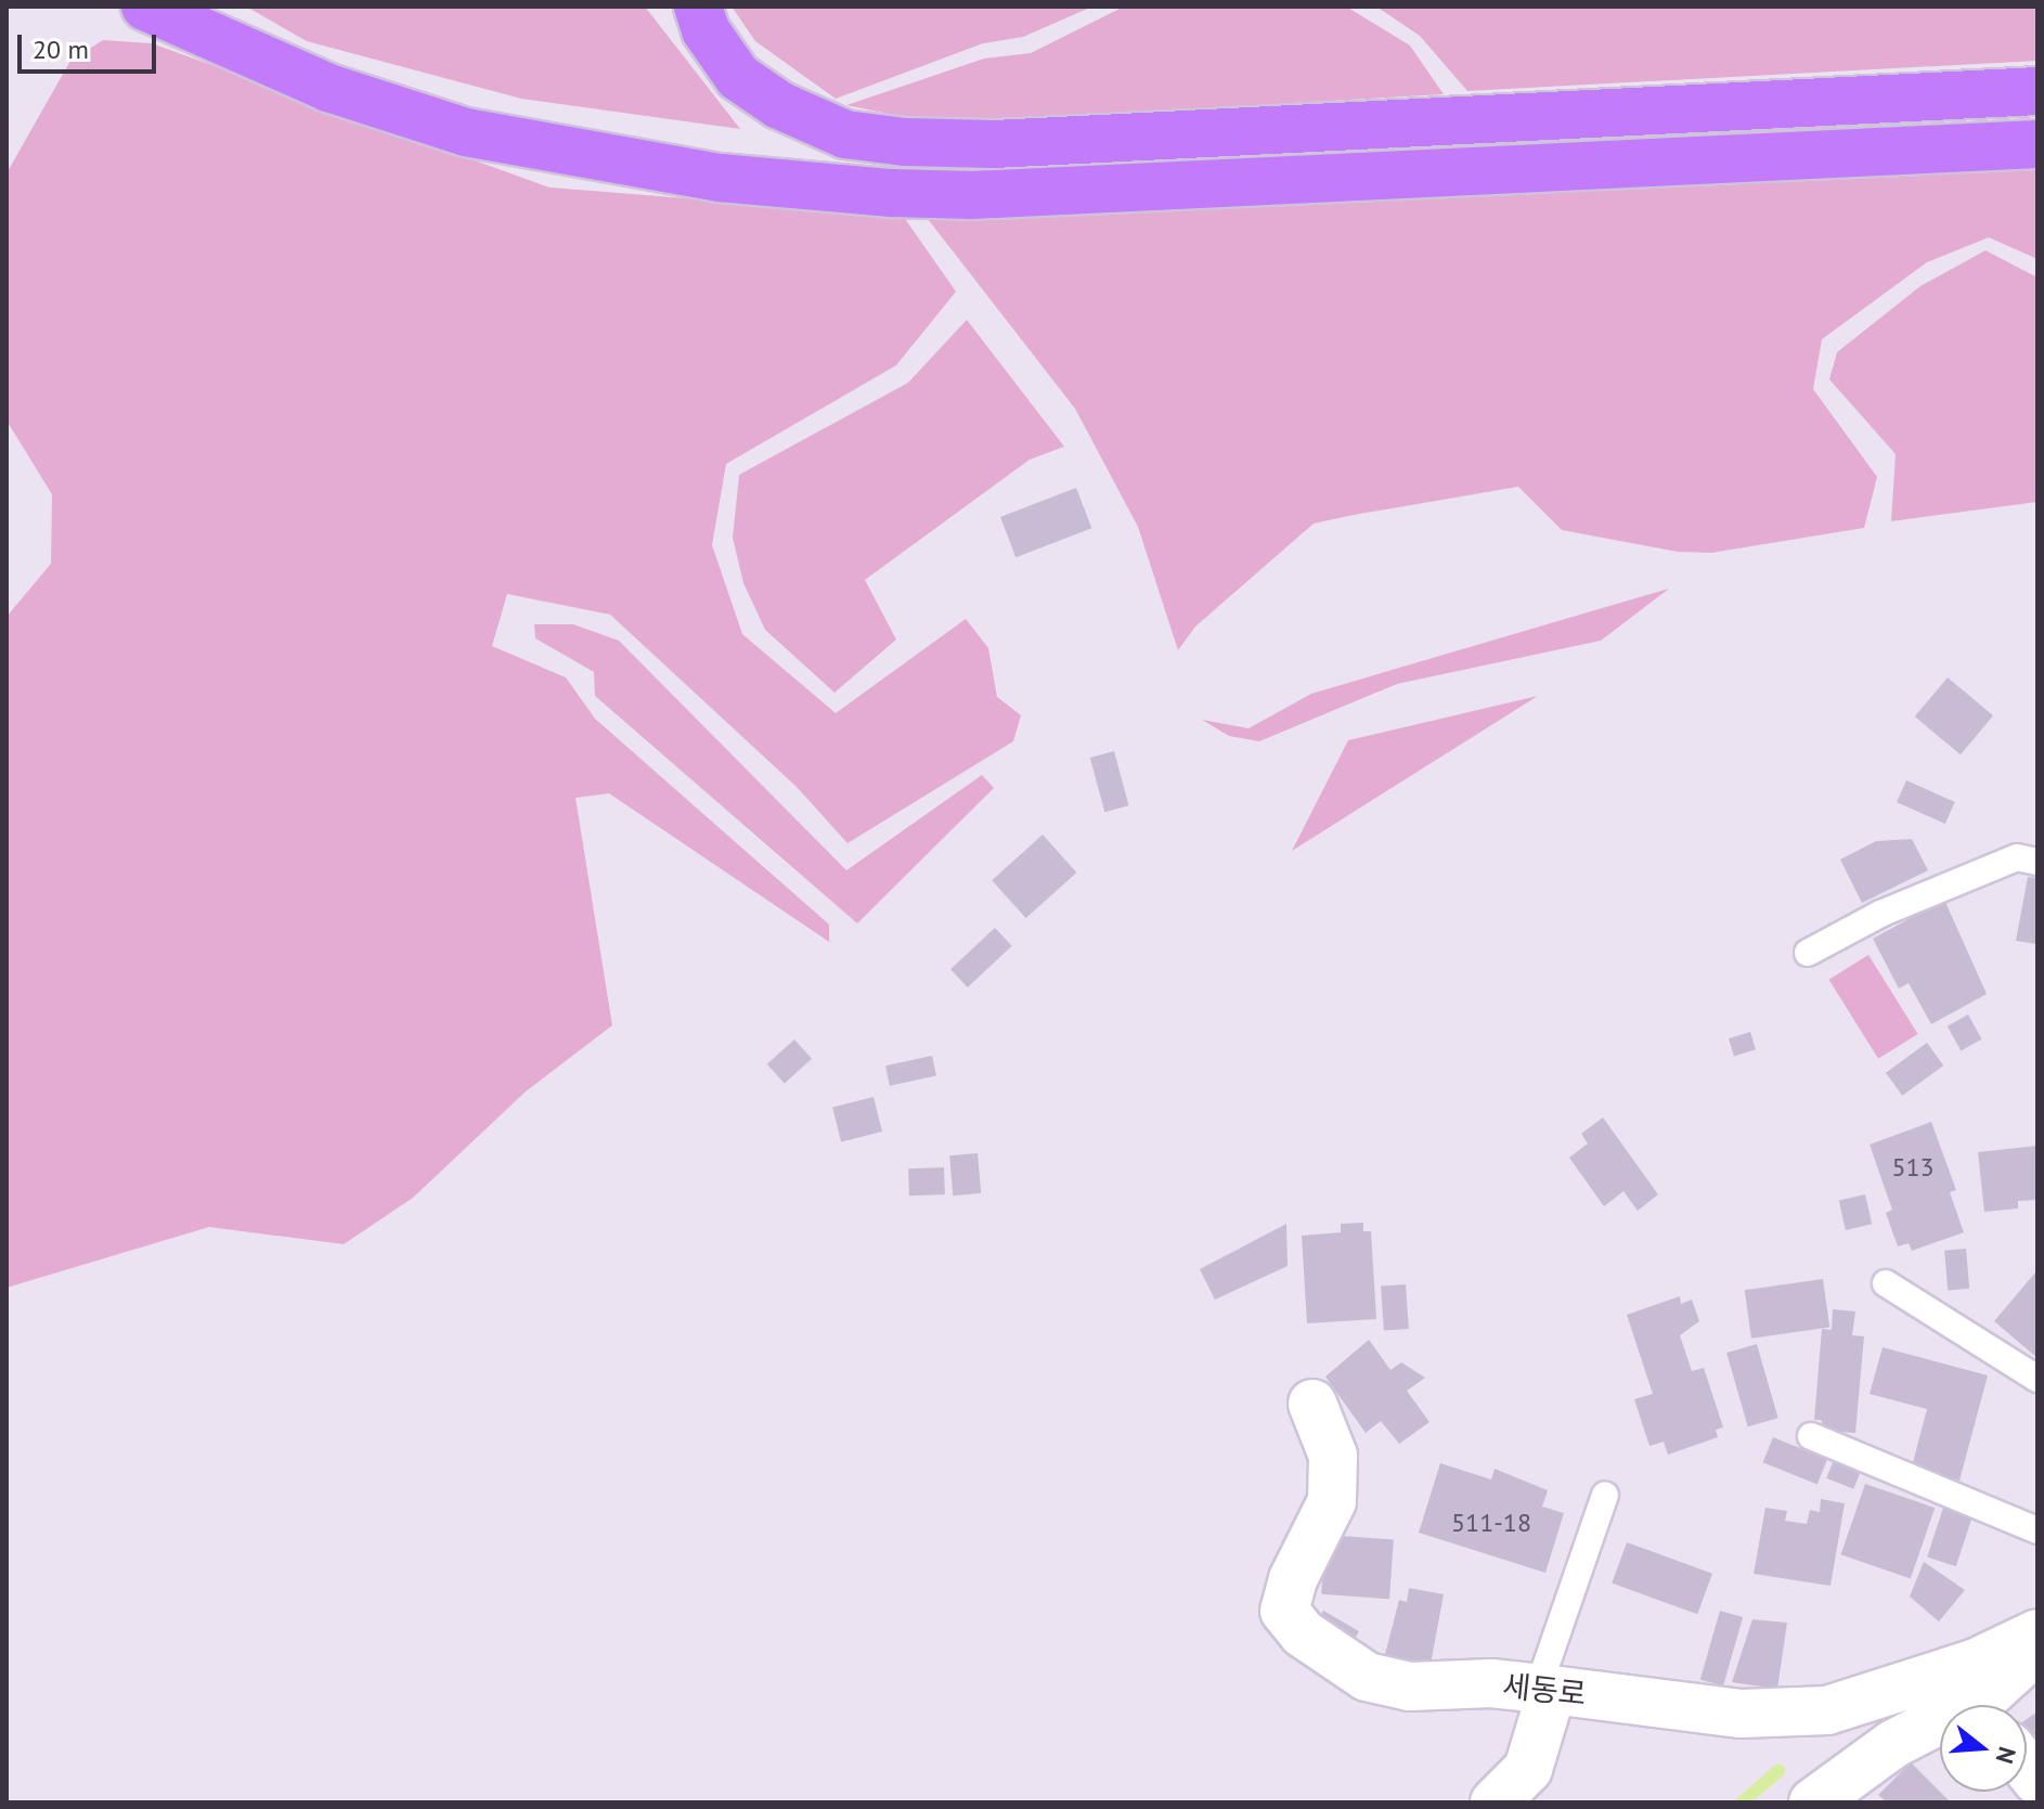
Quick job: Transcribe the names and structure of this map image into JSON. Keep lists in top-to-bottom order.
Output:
{
  "streets": {
    "street": ["세동로"]
  },
  "house_numbers": ["513", "511-18"],
  "scale_bar": "20 m",
  "north": "right"
}
